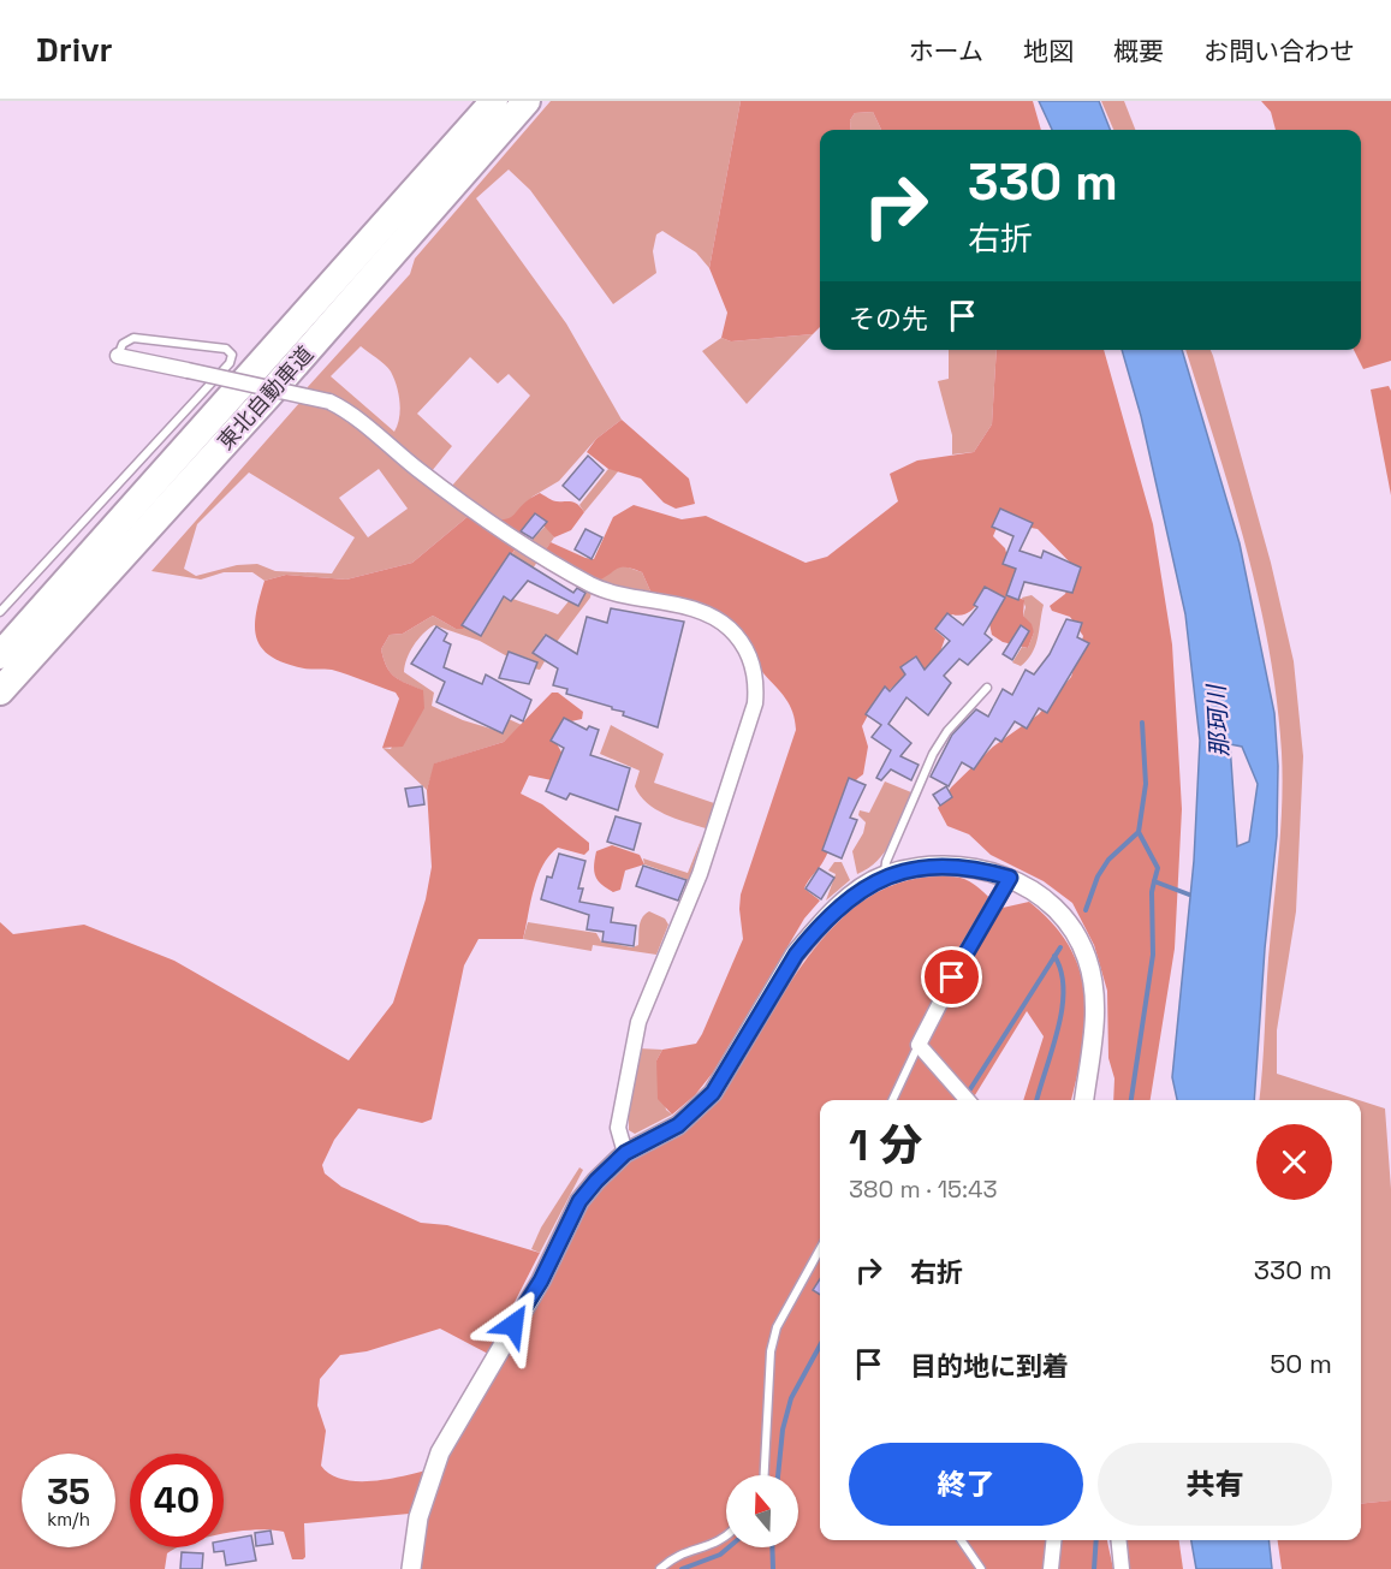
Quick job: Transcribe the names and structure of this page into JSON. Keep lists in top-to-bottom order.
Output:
{
  "streets": {
    "highway": ["東北自動車道"]
  },
  "water": ["那珂川"],
  "north": "top",
  "page": {
    "header": "Drivr",
    "nav": [
      "ホーム",
      "地図",
      "概要",
      "お問い合わせ"
    ],
    "turn": ["330 m", "右折"],
    "then": "その先",
    "heading": ["1 分", "380 m · 15:43"],
    "list": [
      {
        "name": "右折",
        "value": "330 m"
      },
      {
        "name": "目的地に到着",
        "value": "50 m"
      }
    ],
    "buttons": ["終了", "共有"],
    "speed": "35 km/h",
    "limit": "40"
  }
}
